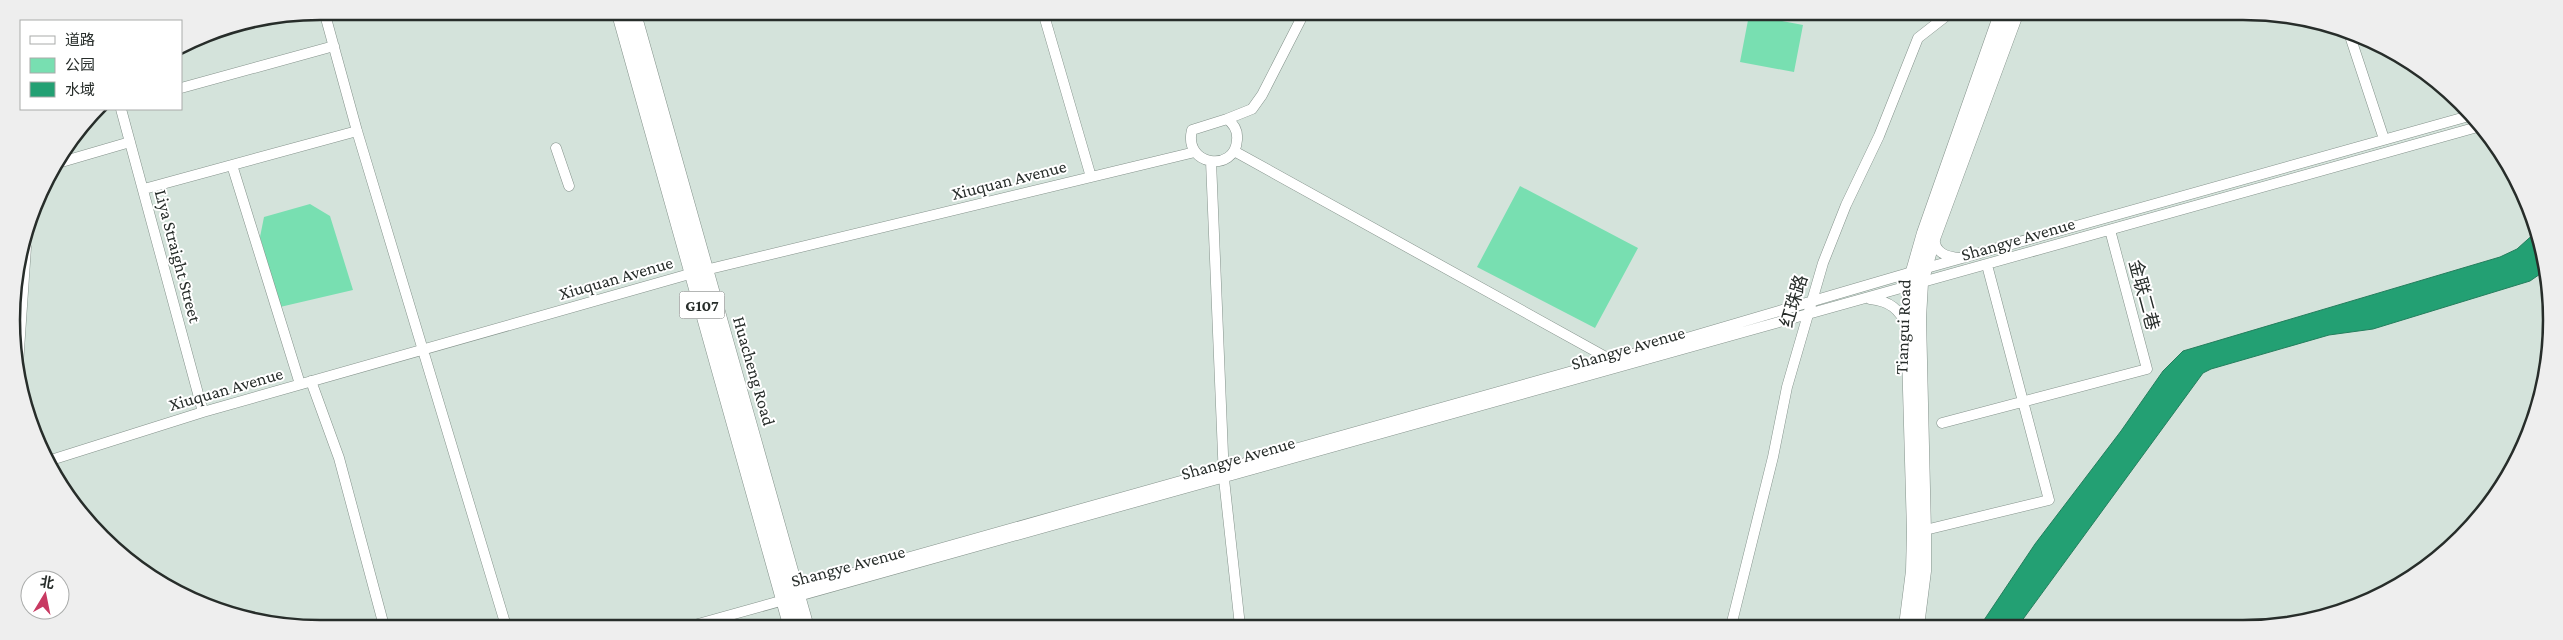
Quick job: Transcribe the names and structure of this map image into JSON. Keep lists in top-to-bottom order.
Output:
{
  "streets": {
    "highway": ["G107", "Huacheng Road"],
    "main road": ["Tiangui Road"],
    "street": [
      "Xiuquan Avenue",
      "Shangye Avenue",
      "Liya Straight Street",
      "金联二巷",
      "红珠路"
    ]
  },
  "crossings": [
    ["Xiuquan Avenue", "Liya Straight Street"],
    ["Xiuquan Avenue", "Huacheng Road"],
    ["Shangye Avenue", "金联二巷"],
    ["Shangye Avenue", "红珠路"],
    ["Shangye Avenue", "Tiangui Road"],
    ["Shangye Avenue", "Huacheng Road"]
  ],
  "legend": ["道路", "公园", "水域"],
  "north": "top"
}
